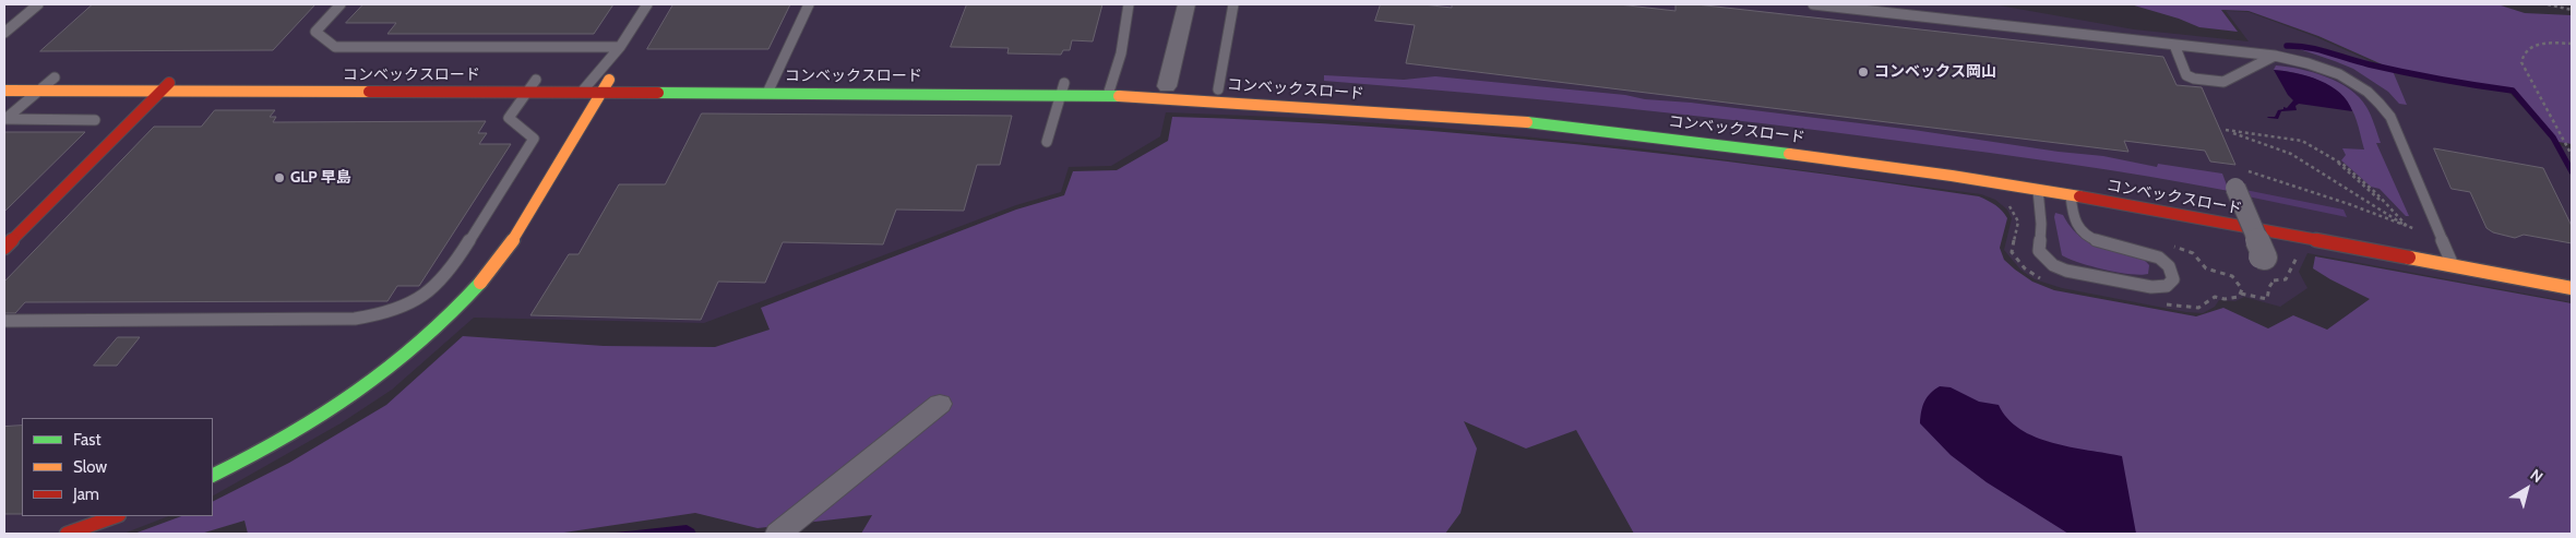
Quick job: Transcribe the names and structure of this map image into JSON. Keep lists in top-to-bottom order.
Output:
{
  "streets": {
    "street": ["コンベックスロード"]
  },
  "places": ["コンベックス岡山", "GLP 早島"],
  "legend": ["Fast", "Slow", "Jam"],
  "north": "top right"
}
